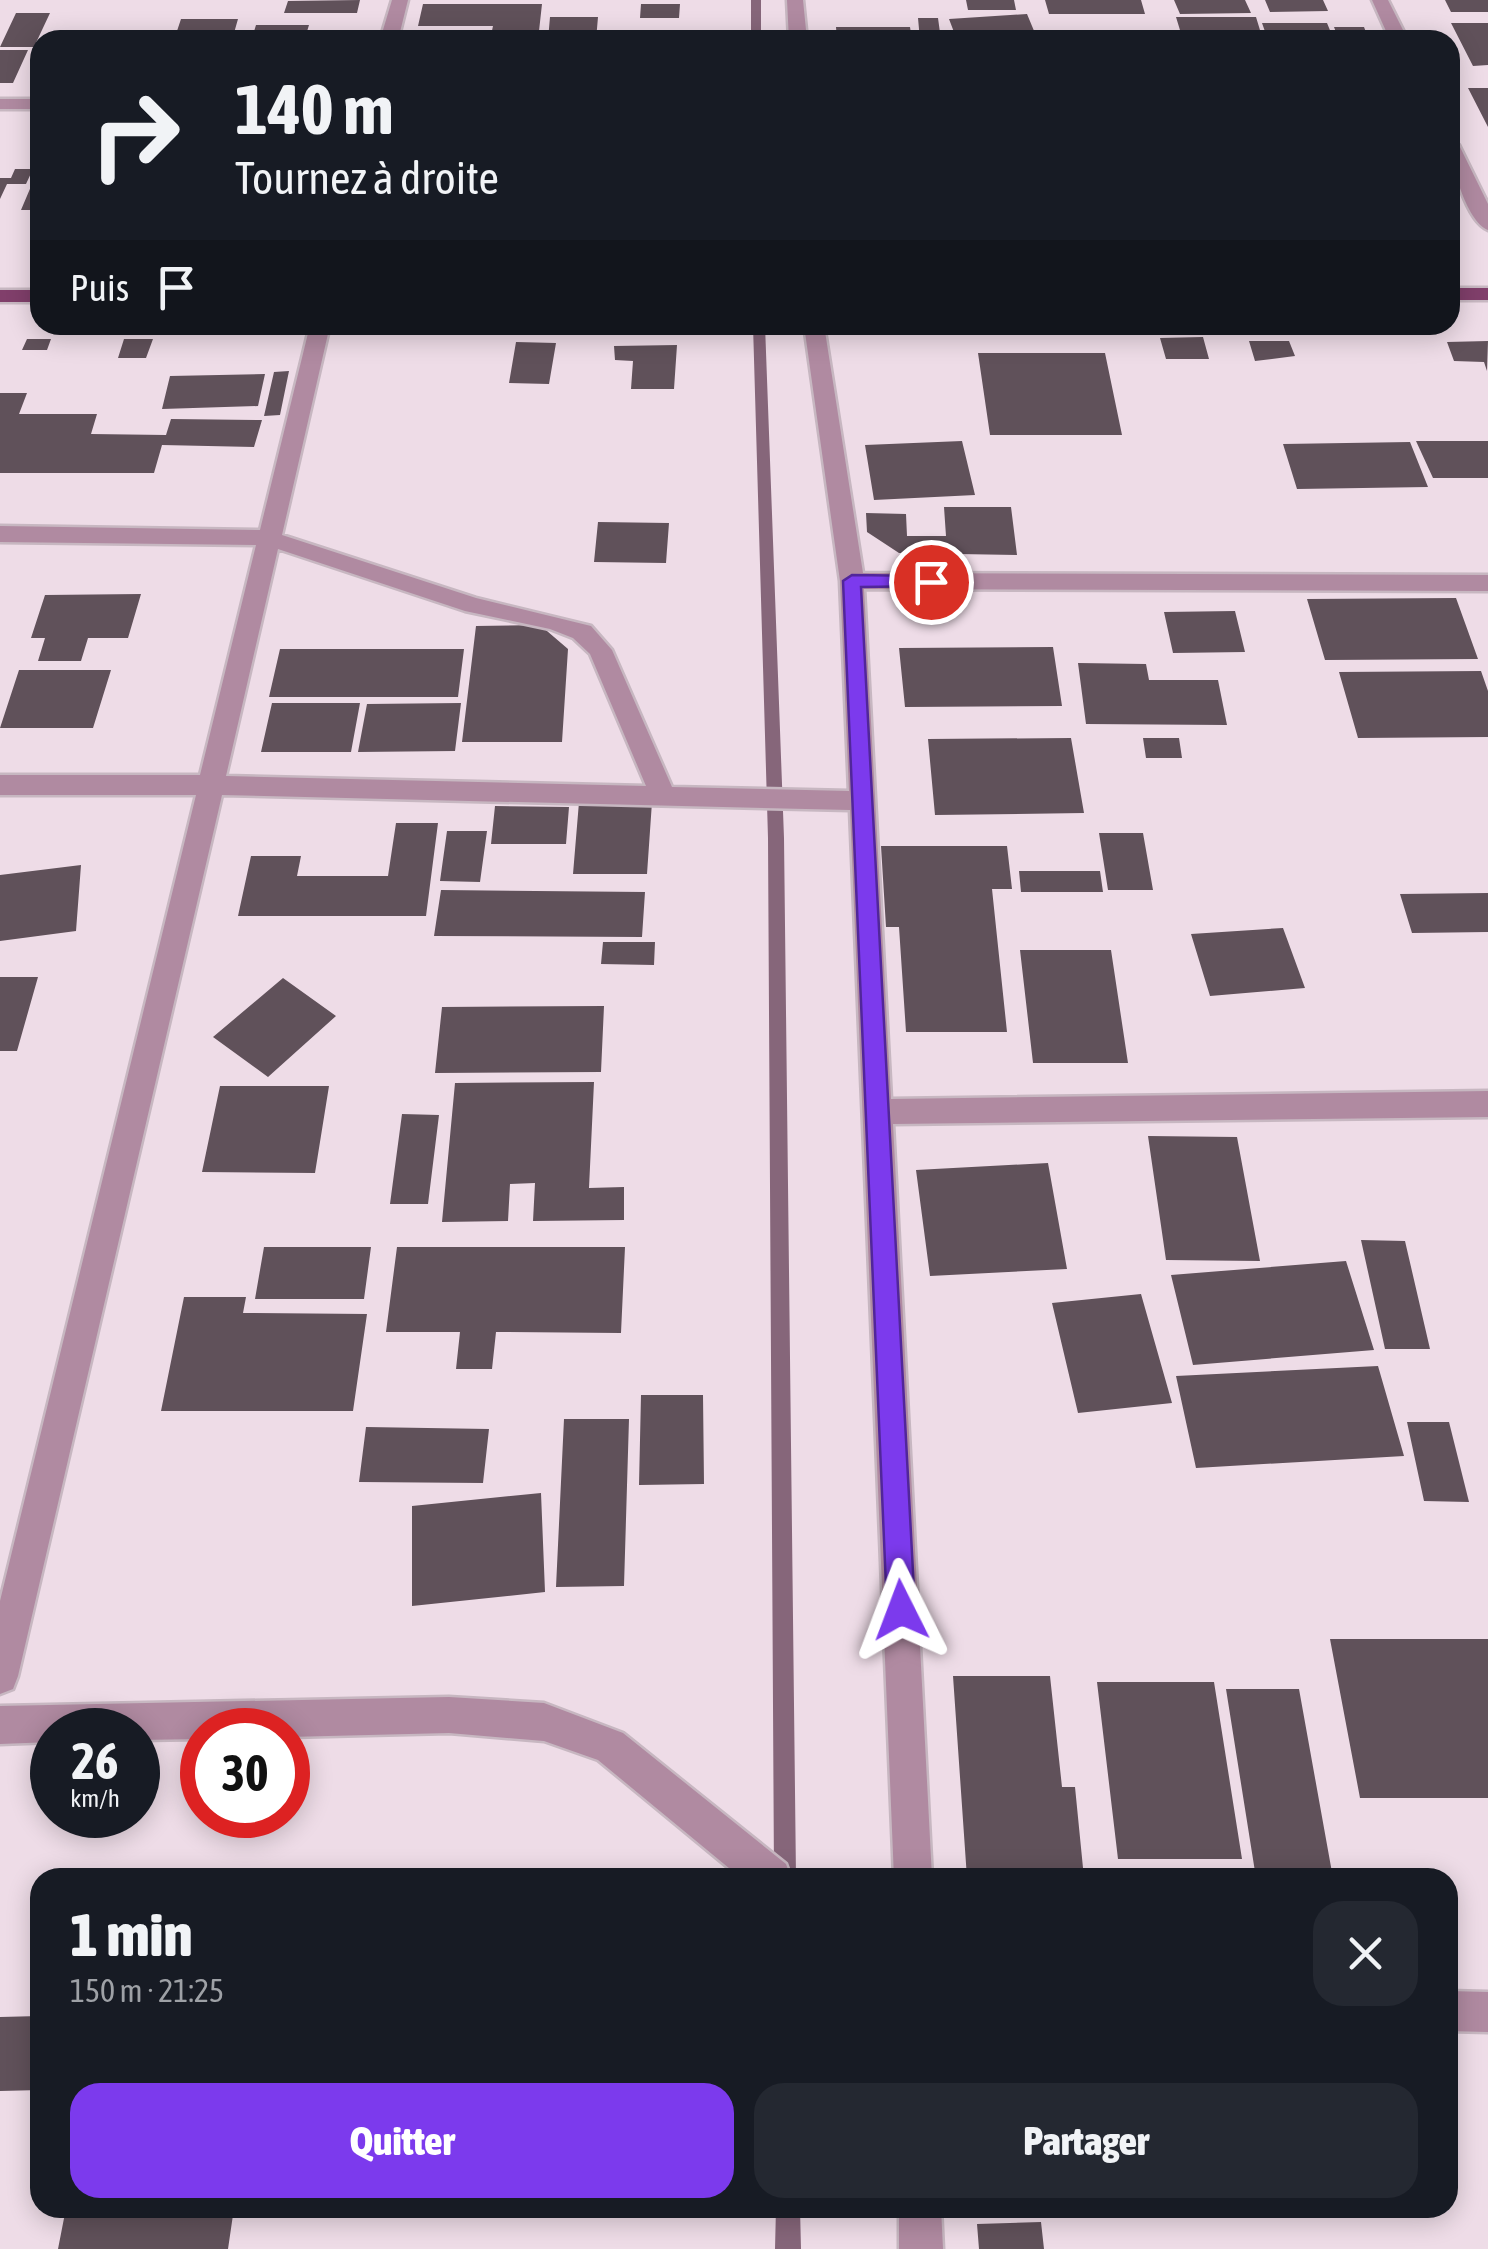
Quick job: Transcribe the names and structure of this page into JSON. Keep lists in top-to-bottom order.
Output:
{
  "page": {
    "turn": ["140 m", "Tournez à droite"],
    "then": "Puis",
    "speed": "26 km/h",
    "limit": "30",
    "heading": ["1 min", "150 m · 21:25"],
    "buttons": ["Quitter", "Partager"]
  }
}
